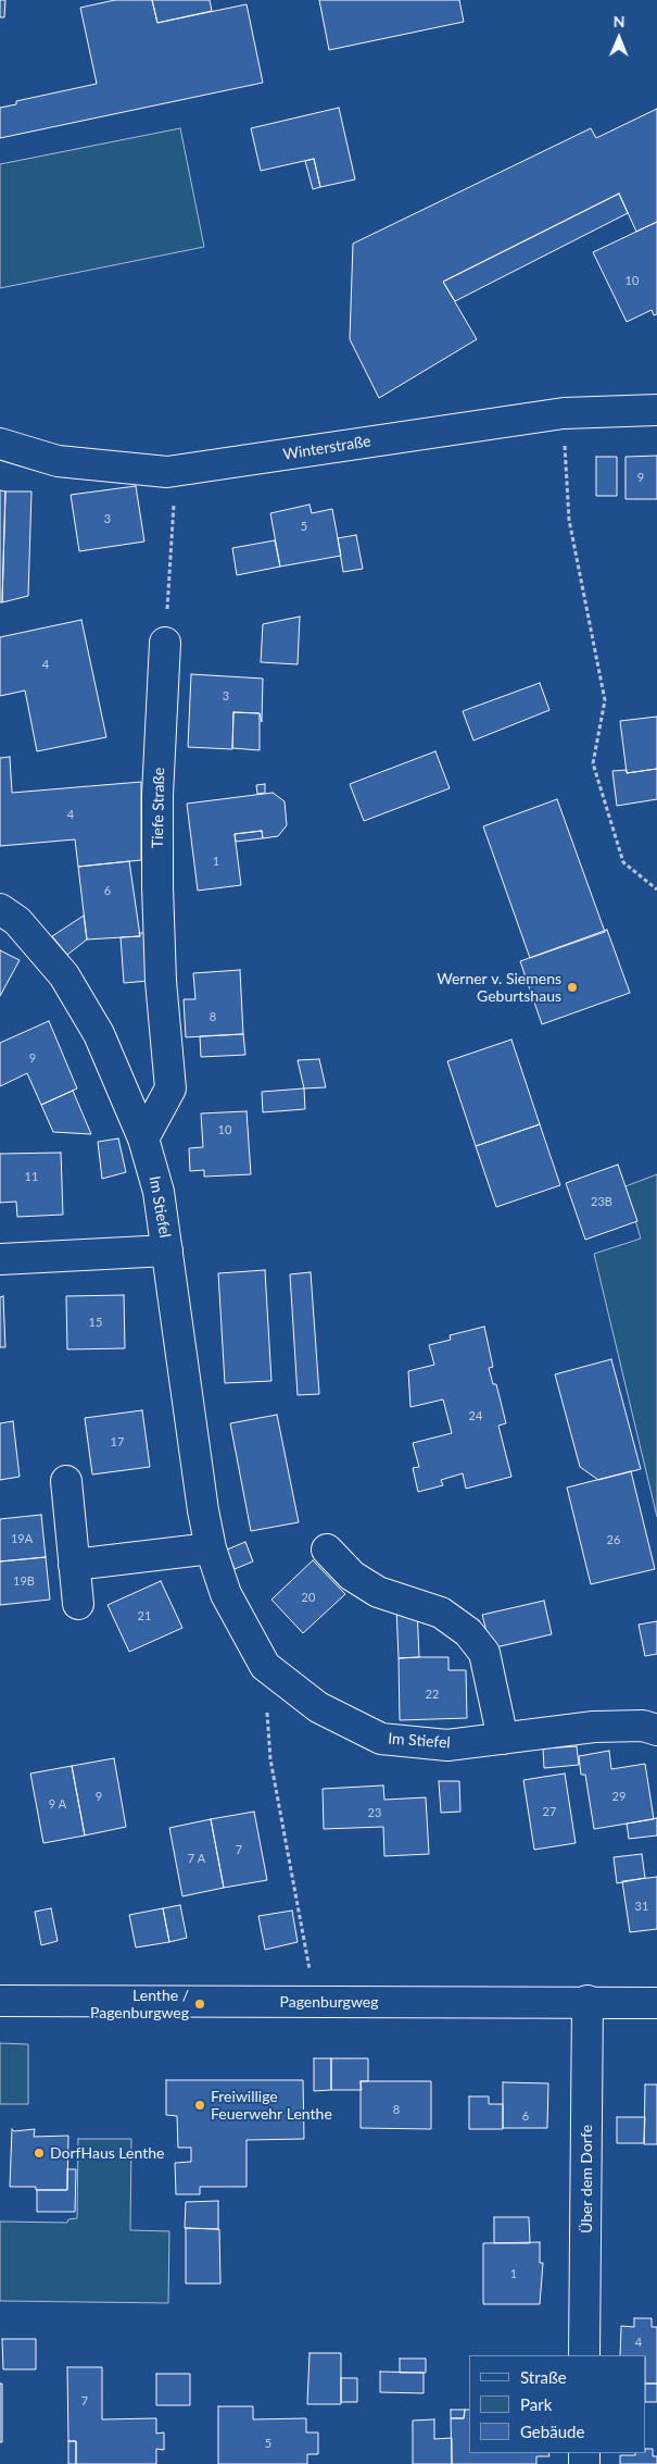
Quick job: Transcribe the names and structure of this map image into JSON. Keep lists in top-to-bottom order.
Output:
{
  "streets": {
    "street": [
      "Winterstraße",
      "Tiefe Straße",
      "Im Stiefel",
      "Pagenburgweg",
      "Über dem Dorfe"
    ]
  },
  "crossings": [
    ["Tiefe Straße", "Im Stiefel"],
    ["Pagenburgweg", "Über dem Dorfe"]
  ],
  "places": [
    "Werner v. Siemens Geburtshaus",
    "Lenthe / Pagenburgweg",
    "Freiwillige Feuerwehr Lenthe",
    "DorfHaus Lenthe"
  ],
  "house_numbers": [
    "10",
    "9",
    "3",
    "5",
    "4",
    "3",
    "4",
    "1",
    "6",
    "8",
    "9",
    "10",
    "11",
    "23B",
    "15",
    "24",
    "17",
    "19A",
    "26",
    "19B",
    "20",
    "21",
    "22",
    "9",
    "29",
    "9 A",
    "27",
    "23",
    "7",
    "7 A",
    "31",
    "8",
    "6",
    "1",
    "4",
    "7",
    "5"
  ],
  "legend": ["Straße", "Park", "Gebäude"],
  "north": "top"
}
